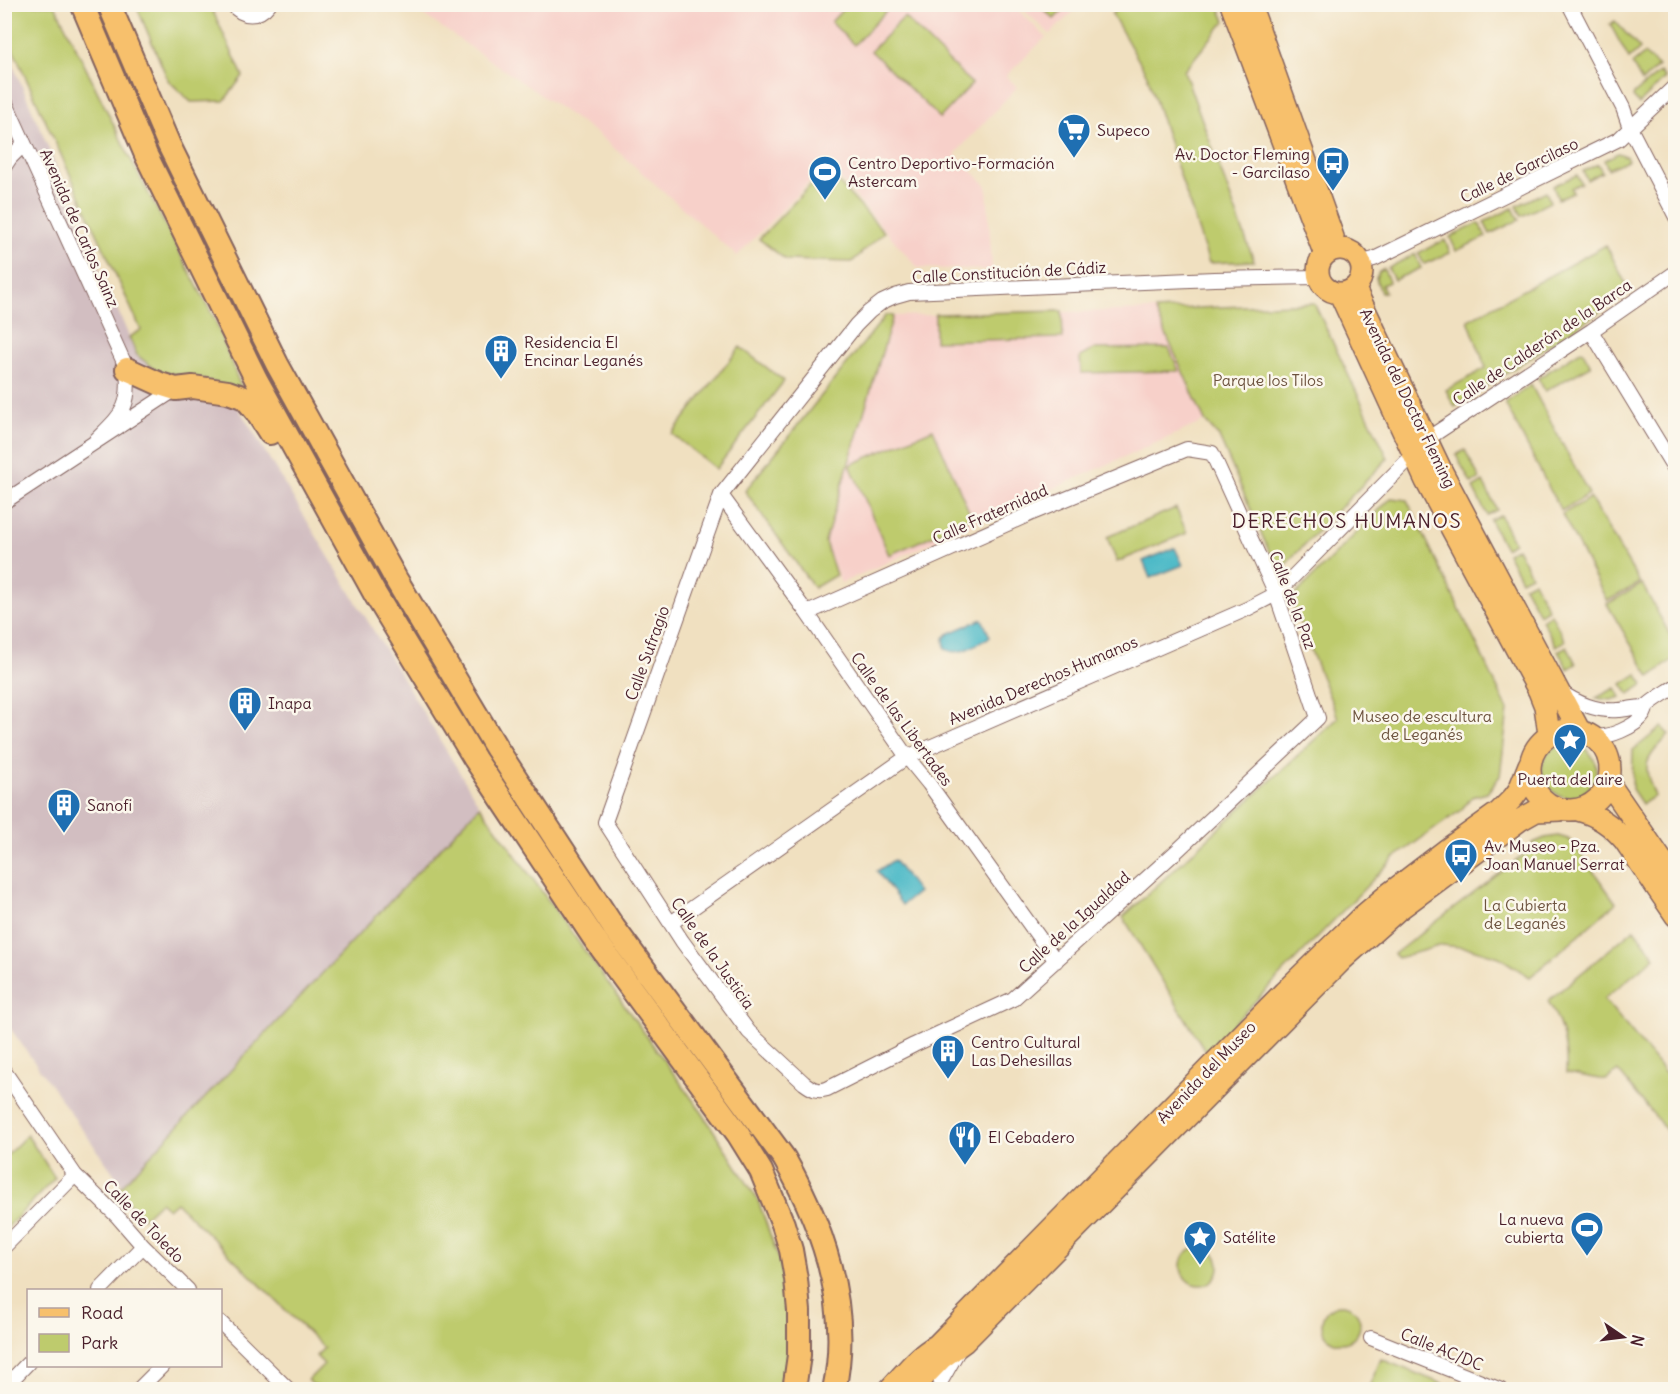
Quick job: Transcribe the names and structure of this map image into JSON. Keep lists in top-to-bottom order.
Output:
{
  "streets": {
    "main road": ["Avenida del Doctor Fleming", "Avenida del Museo"],
    "street": [
      "Calle de Garcilaso",
      "Avenida de Carlos Sainz",
      "Calle Constitución de Cádiz",
      "Calle de Calderón de la Barca",
      "Calle Fraternidad",
      "Calle de la Paz",
      "Calle Sufragio",
      "Avenida Derechos Humanos",
      "Calle de las Libertades",
      "Calle de la Igualdad",
      "Calle de la Justicia",
      "Calle de Toledo",
      "Calle AC/DC"
    ]
  },
  "crossings": [
    ["Calle de Garcilaso", "Calle Constitución de Cádiz"],
    ["Calle de Garcilaso", "Avenida del Doctor Fleming"],
    ["Calle Constitución de Cádiz", "Avenida del Doctor Fleming"],
    ["Calle Constitución de Cádiz", "Calle Sufragio"],
    ["Calle Constitución de Cádiz", "Calle de las Libertades"],
    ["Calle de Calderón de la Barca", "Avenida del Doctor Fleming"],
    ["Calle de Calderón de la Barca", "Avenida Derechos Humanos"],
    ["Avenida del Doctor Fleming", "Avenida Derechos Humanos"],
    ["Avenida del Doctor Fleming", "Avenida del Museo"],
    ["Calle Fraternidad", "Calle de la Paz"],
    ["Calle Fraternidad", "Calle de las Libertades"],
    ["Calle de la Paz", "Avenida Derechos Humanos"],
    ["Calle de la Paz", "Calle de la Igualdad"],
    ["Calle Sufragio", "Calle de las Libertades"],
    ["Calle Sufragio", "Calle de la Justicia"],
    ["Avenida Derechos Humanos", "Calle de las Libertades"],
    ["Avenida Derechos Humanos", "Calle de la Justicia"],
    ["Calle de las Libertades", "Calle de la Igualdad"],
    ["Calle de la Igualdad", "Calle de la Justicia"]
  ],
  "districts": ["DERECHOS HUMANOS"],
  "parks": ["Parque los Tilos", "Museo de escultura de Leganés", "La Cubierta de Leganés"],
  "places": {
    "supermarket": ["Supeco"],
    "bus stop": ["Av. Doctor Fleming - Garcilaso", "Av. Museo - Pza. Joan Manuel Serrat"],
    "sports": ["Centro Deportivo-Formación Astercam", "La nueva cubierta"],
    "building": [
      "Residencia El Encinar Leganés",
      "Inapa",
      "Sanofi",
      "Centro Cultural Las Dehesillas"
    ],
    "place": ["Puerta del aire", "Satélite"],
    "restaurant": ["El Cebadero"]
  },
  "legend": ["Road", "Park"],
  "north": "right"
}
